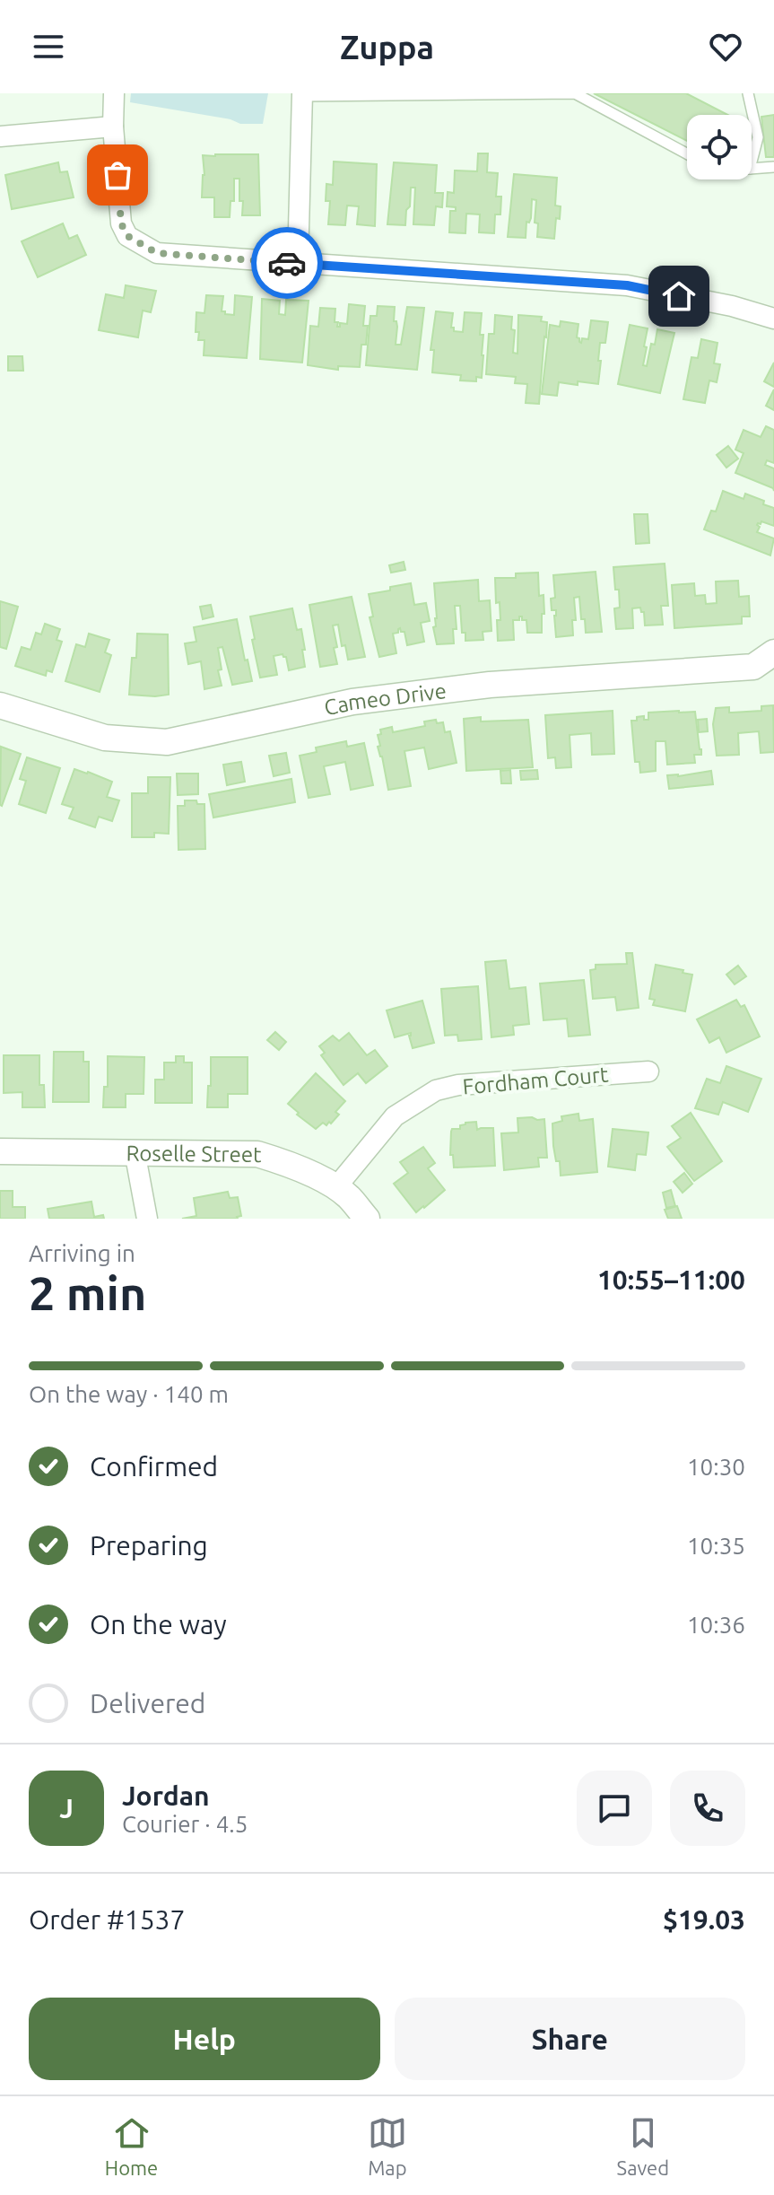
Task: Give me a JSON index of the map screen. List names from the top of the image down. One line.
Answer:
{"streets":{"street":["Cameo Drive","Fordham Court","Roselle Street"]},"crossings":[["Fordham Court","Roselle Street"]],"page":{"header":"Zuppa","heading":["2 min","Arriving in","10:55–11:00"],"panel":["Jordan","Courier · 4.5","Order #1537","$19.03"],"bar":"On the way · 140 m","list":[["Confirmed","10:30"],["Preparing","10:35"],["On the way","10:36"],"Delivered"],"round":"J","buttons":["Help","Share"],"tabs":["Home","Map","Saved"]}}
